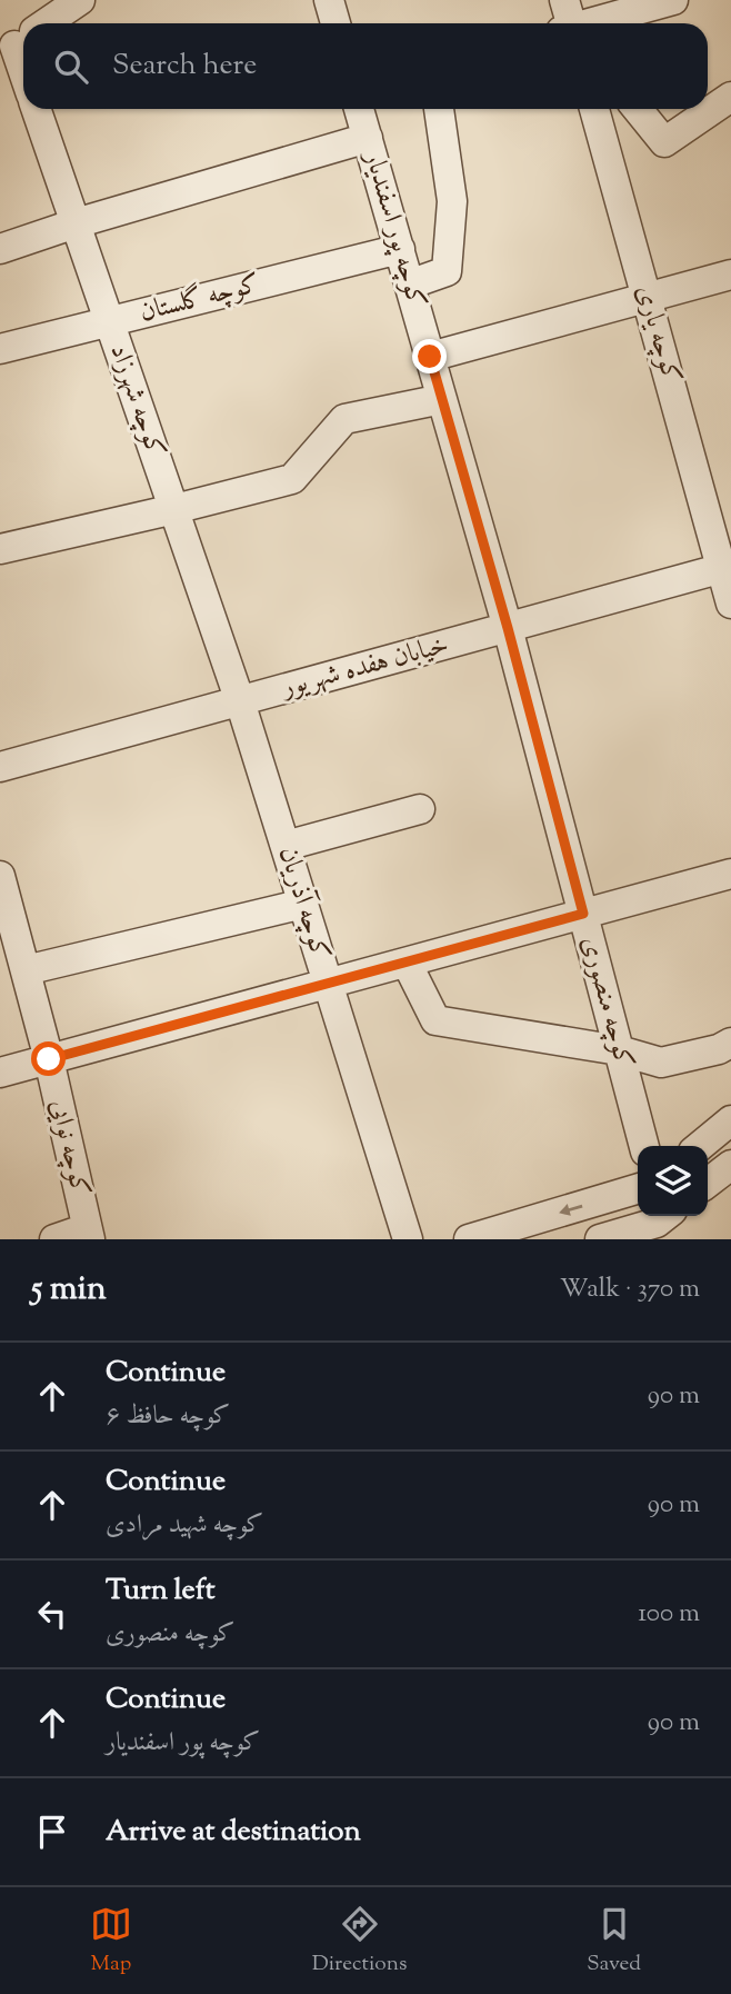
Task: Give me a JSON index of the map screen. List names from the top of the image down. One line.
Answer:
{"streets":{"street":["کوچه پور اسفندیار","کوچه گلستان","کوچه یاری","کوچه شهرزاد","خیابان هفده شهریور","کوچه آذریان","کوچه منصوری","کوچه نوایی"]},"crossings":[["کوچه پور اسفندیار","کوچه گلستان"],["کوچه پور اسفندیار","خیابان هفده شهریور"],["کوچه پور اسفندیار","کوچه منصوری"],["کوچه گلستان","کوچه شهرزاد"],["کوچه یاری","خیابان هفده شهریور"],["کوچه شهرزاد","خیابان هفده شهریور"],["کوچه شهرزاد","کوچه آذریان"],["خیابان هفده شهریور","کوچه آذریان"],["خیابان هفده شهریور","کوچه منصوری"]],"page":{"search":"Search here","heading":["5 min","Walk · 370 m"],"list":[["Continue","کوچه حافظ ۶","90 m"],["Continue","کوچه شهید مرادی","90 m"],["Turn left","کوچه منصوری","100 m"],["Continue","کوچه پور اسفندیار","90 m"],"Arrive at destination"],"nav":["Map","Directions","Saved"]}}
